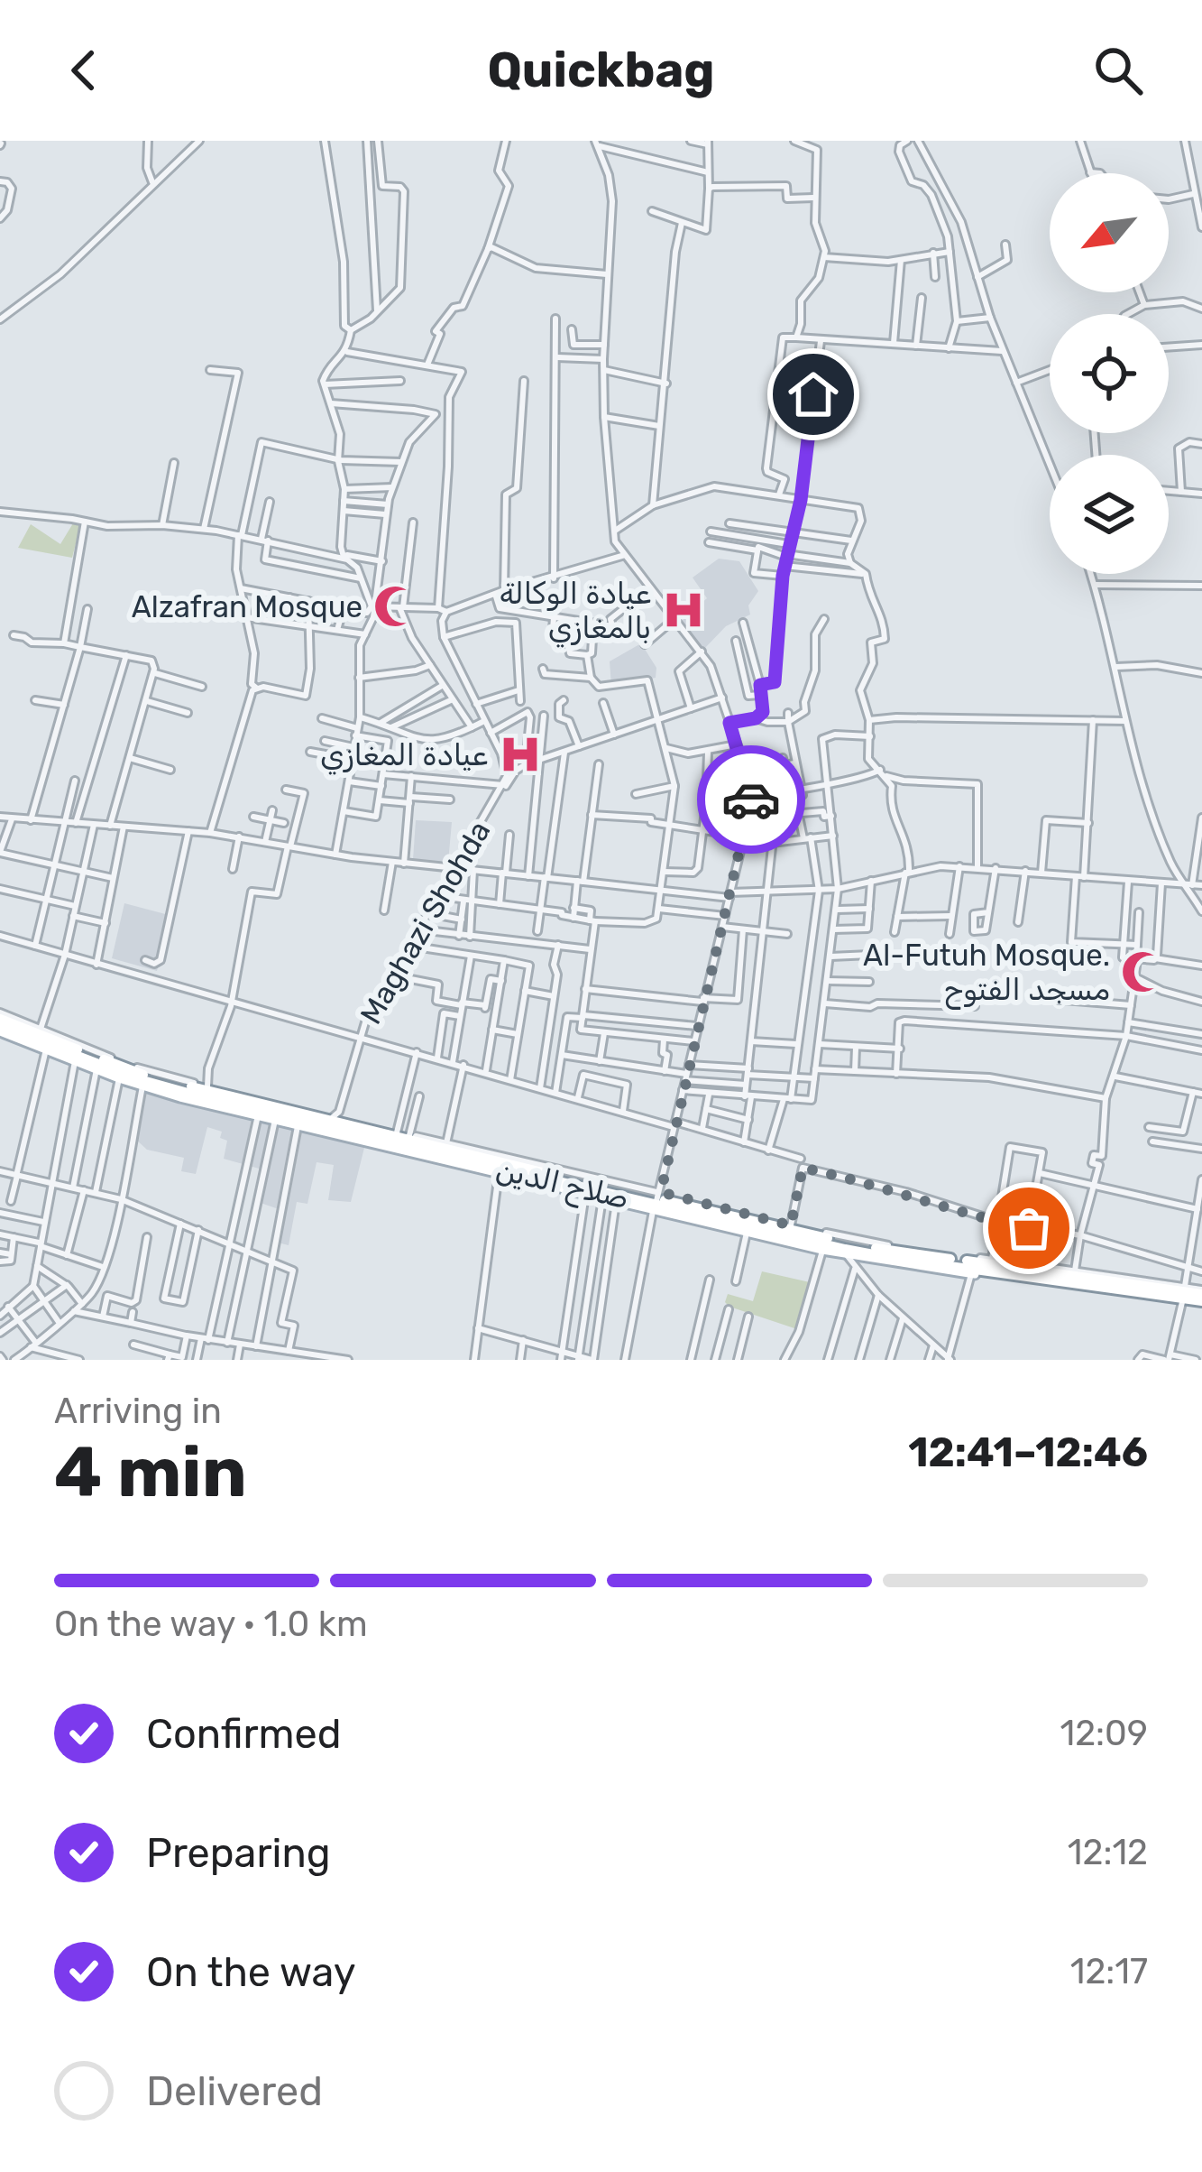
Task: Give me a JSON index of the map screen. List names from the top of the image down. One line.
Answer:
{"streets":{"highway":["صلاح الدين"],"street":["Maghazi Shohda"]},"crossings":[["Maghazi Shohda","صلاح الدين"]],"places":{"mosque":["Alzafran Mosque","Al-Futuh Mosque. مسجد الفتوح"],"hospital":["عيادة الوكالة بالمغازي","عيادة المغازي"]},"north":"bottom left","page":{"header":"Quickbag","heading":["4 min","Arriving in","12:41–12:46"],"bar":"On the way · 1.0 km","list":[["Confirmed","12:09"],["Preparing","12:12"],["On the way","12:17"],"Delivered"]}}
